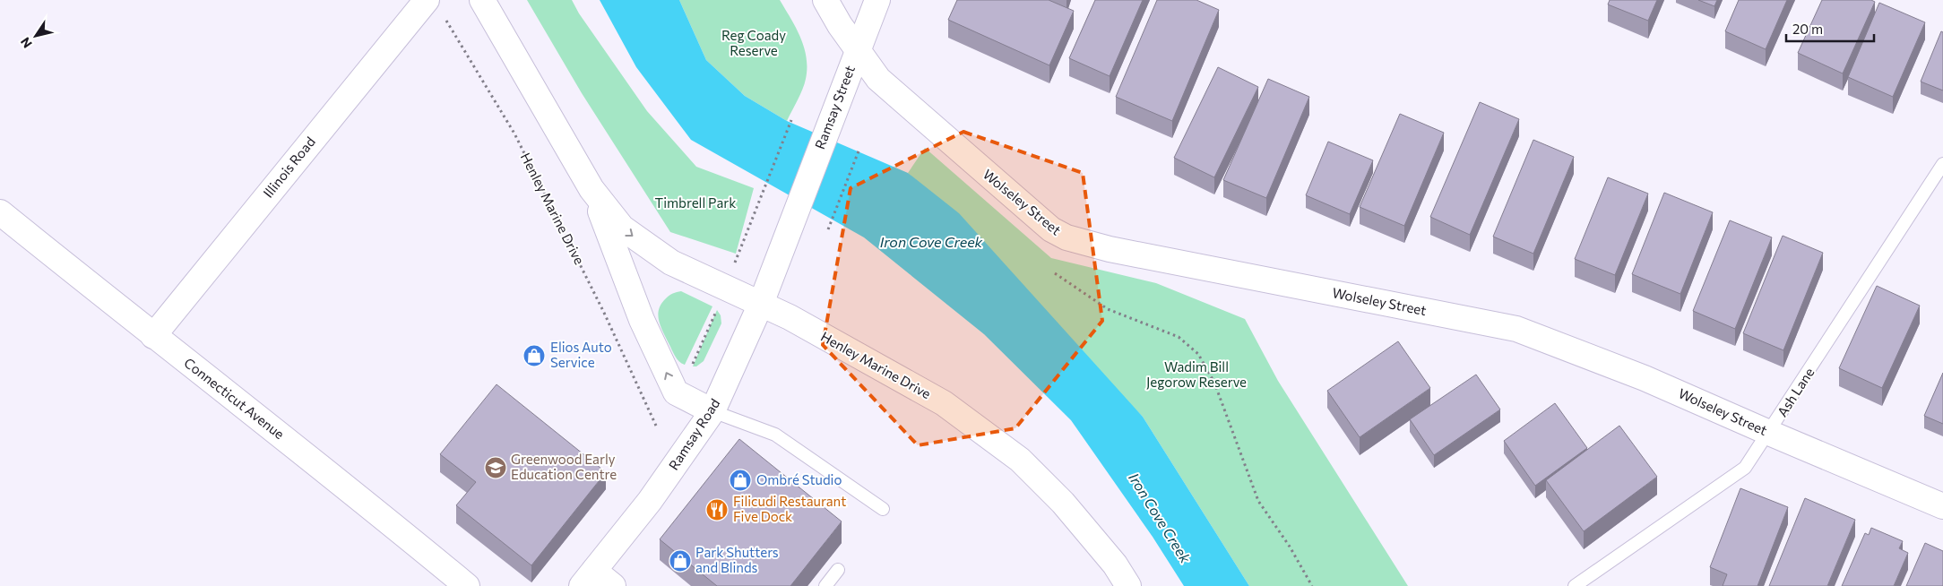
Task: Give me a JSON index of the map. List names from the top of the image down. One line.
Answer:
{"streets":{"street":["Ramsay Street","Illinois Road","Wolseley Street","Henley Marine Drive","Connecticut Avenue","Ramsay Road"],"lane":["Ash Lane"]},"crossings":[["Ramsay Street","Wolseley Street"],["Ramsay Street","Ramsay Road"],["Illinois Road","Henley Marine Drive"],["Illinois Road","Connecticut Avenue"],["Wolseley Street","Ash Lane"],["Henley Marine Drive","Ramsay Road"]],"water":["Iron Cove Creek"],"parks":["Reg Coady Reserve","Timbrell Park","Wadim Bill Jegorow Reserve"],"places":{"shop":["Elios Auto Service","Ombré Studio","Park Shutters and Blinds"],"school or university":["Greenwood Early Education Centre"],"restaurant":["Filicudi Restaurant Five Dock"]},"scale_bar":"20 m","north":"bottom left"}
